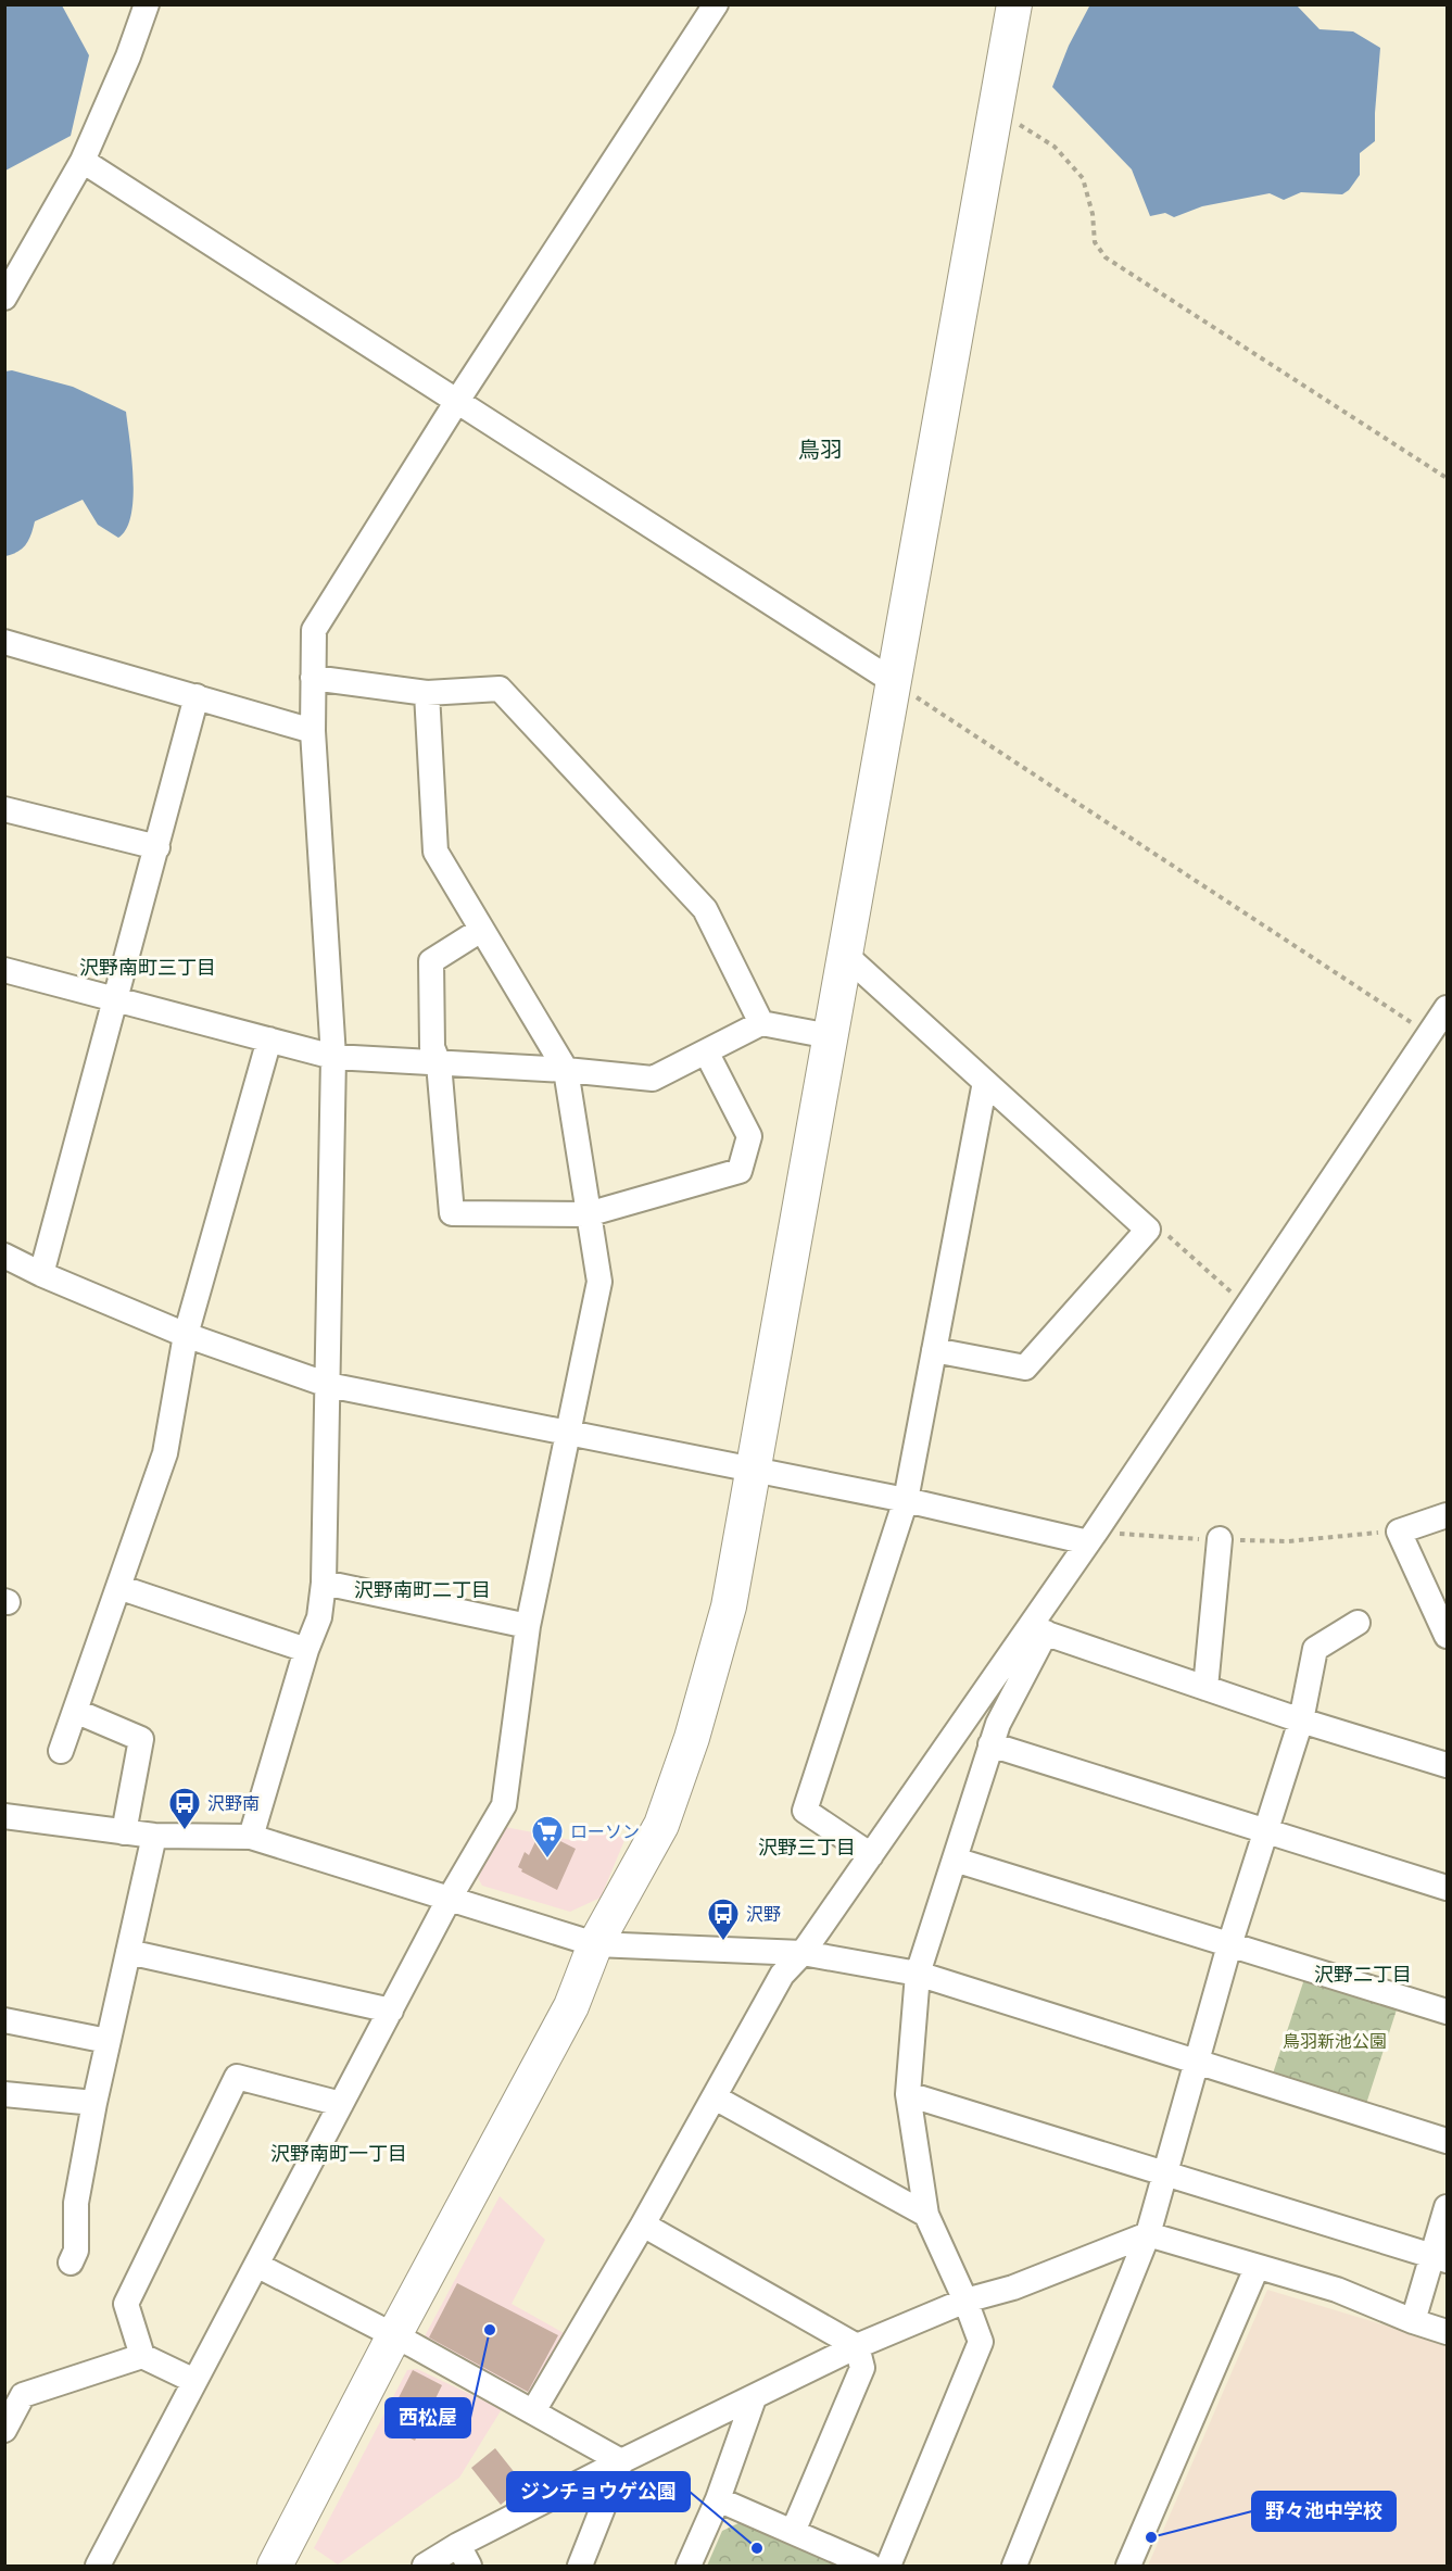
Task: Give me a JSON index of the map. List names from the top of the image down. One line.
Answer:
{"districts":["鳥羽","沢野南町三丁目","沢野南町二丁目","沢野三丁目","沢野二丁目","沢野南町一丁目"],"parks":["鳥羽新池公園"],"places":{"bus stop":["沢野南","沢野"],"supermarket":["ローソン"],"other":["西松屋","野々池中学校","ジンチョウゲ公園"]}}
